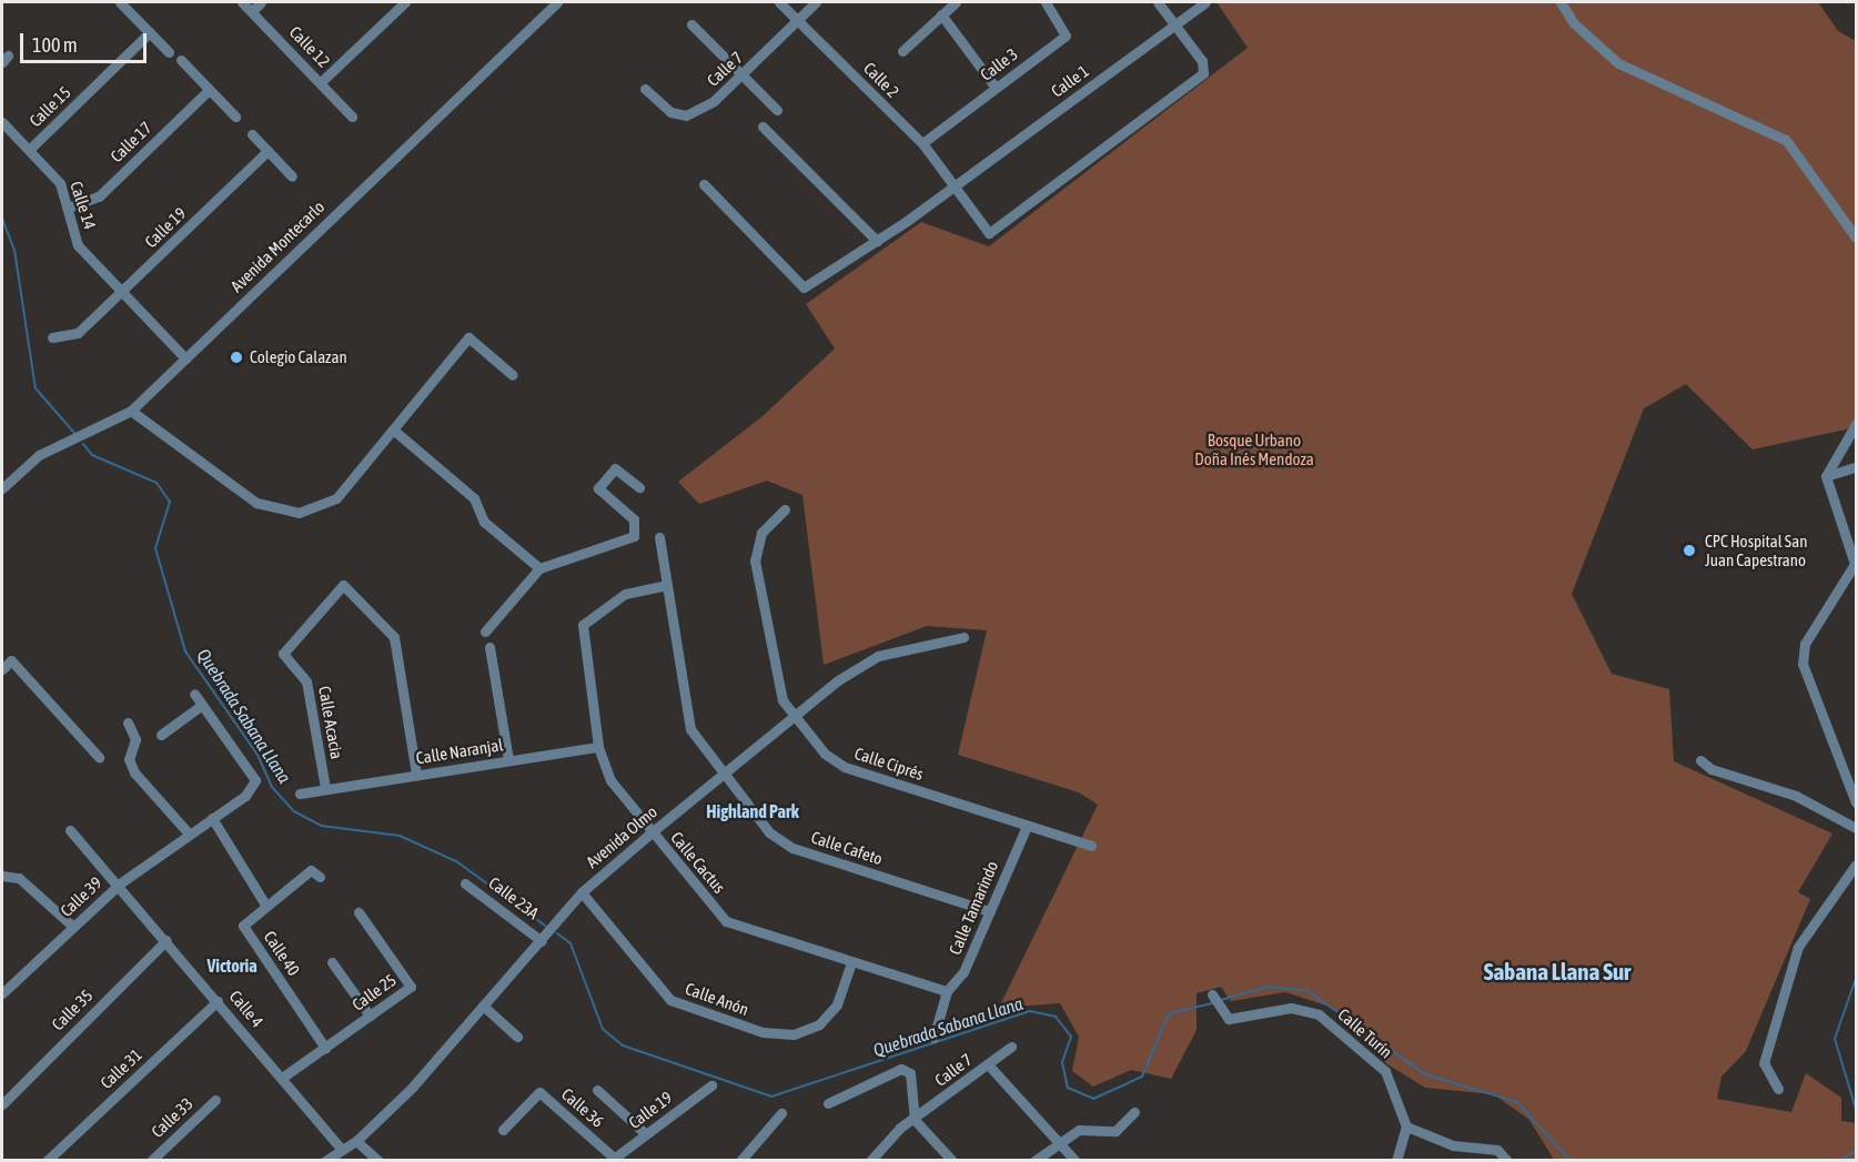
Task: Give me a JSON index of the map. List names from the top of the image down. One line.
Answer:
{"streets":{"street":["Calle 12","Calle 3","Calle 7","Calle 2","Calle 1","Calle 15","Calle 17","Calle 14","Calle 19","Avenida Montecarlo","Calle Acacia","Calle Naranjal","Calle Ciprés","Avenida Olmo","Calle Cafeto","Calle Cactus","Calle 39","Calle 23A","Calle Tamarindo","Calle 40","Calle 25","Calle Anón","Calle 4","Calle 35","Calle Turín","Calle 31","Calle 36","Calle 33"]},"crossings":[["Calle 3","Calle 2"],["Calle 7","Calle 2"],["Calle 2","Calle 1"],["Calle 15","Calle 14"],["Calle 17","Calle 14"],["Calle 14","Calle 19"],["Calle 14","Avenida Montecarlo"],["Calle 19","Calle 36"],["Calle Acacia","Calle Naranjal"],["Calle Naranjal","Calle Cactus"],["Calle Ciprés","Avenida Olmo"],["Calle Ciprés","Calle Tamarindo"],["Avenida Olmo","Calle Cafeto"],["Avenida Olmo","Calle Cactus"],["Avenida Olmo","Calle 23A"],["Avenida Olmo","Calle Anón"],["Avenida Olmo","Calle 4"],["Calle Cafeto","Calle Cactus"],["Calle Cafeto","Calle Tamarindo"],["Calle Cactus","Calle Tamarindo"],["Calle Cactus","Calle Anón"],["Calle 39","Calle 4"],["Calle 40","Calle 25"],["Calle 25","Calle 4"],["Calle 4","Calle 35"],["Calle 4","Calle 31"]],"districts":["Highland Park","Victoria","Sabana Llana Sur"],"water":["Quebrada Sabana Llana"],"parks":["Bosque Urbano Doña Inés Mendoza"],"places":["Colegio Calazan","CPC Hospital San Juan Capestrano"],"scale_bar":"100 m"}
